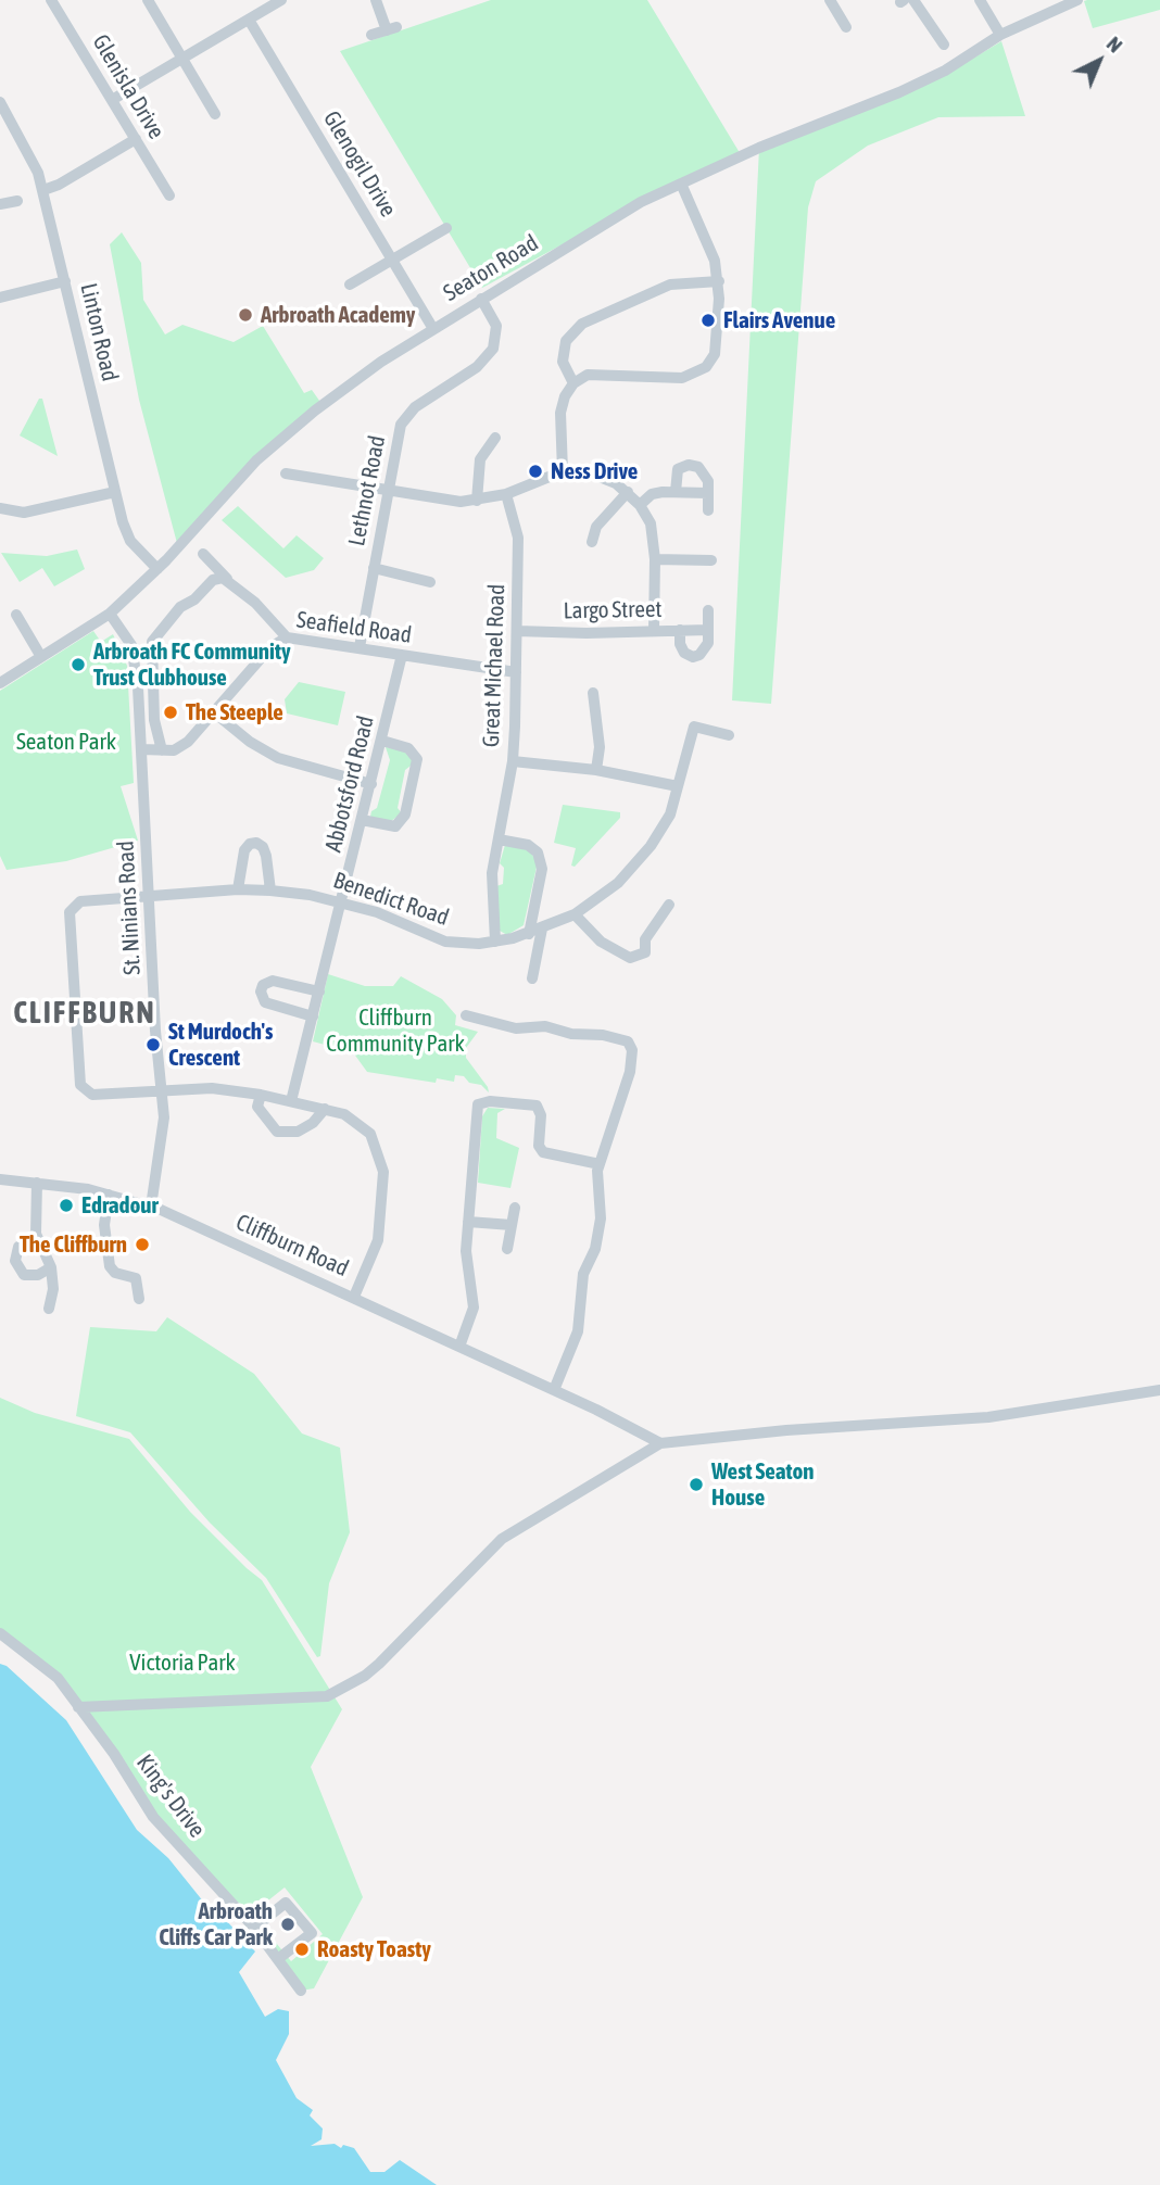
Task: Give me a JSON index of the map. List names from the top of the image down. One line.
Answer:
{"streets":{"street":["Glenisla Drive","Glenogil Drive","Seaton Road","Linton Road","Lethnot Road","Largo Street","Seafield Road","Great Michael Road","Abbotsford Road","Benedict Road","St. Ninians Road","Cliffburn Road","King's Drive"]},"crossings":[["Glenogil Drive","Seaton Road"],["Seaton Road","Linton Road"],["Seaton Road","Lethnot Road"],["Seaton Road","St. Ninians Road"],["Lethnot Road","Seafield Road"],["Largo Street","Great Michael Road"],["Seafield Road","Great Michael Road"],["Seafield Road","Abbotsford Road"],["Seafield Road","St. Ninians Road"],["Great Michael Road","Benedict Road"],["Abbotsford Road","Benedict Road"],["Benedict Road","St. Ninians Road"],["St. Ninians Road","Cliffburn Road"]],"districts":["CLIFFBURN"],"parks":["Seaton Park","Cliffburn Community Park","Victoria Park"],"places":["Arbroath Academy","Flairs Avenue","Ness Drive","Arbroath FC Community Trust Clubhouse","The Steeple","St Murdoch's Crescent","Edradour","The Cliffburn","West Seaton House","Arbroath Cliffs Car Park","Roasty Toasty"],"north":"top right"}
